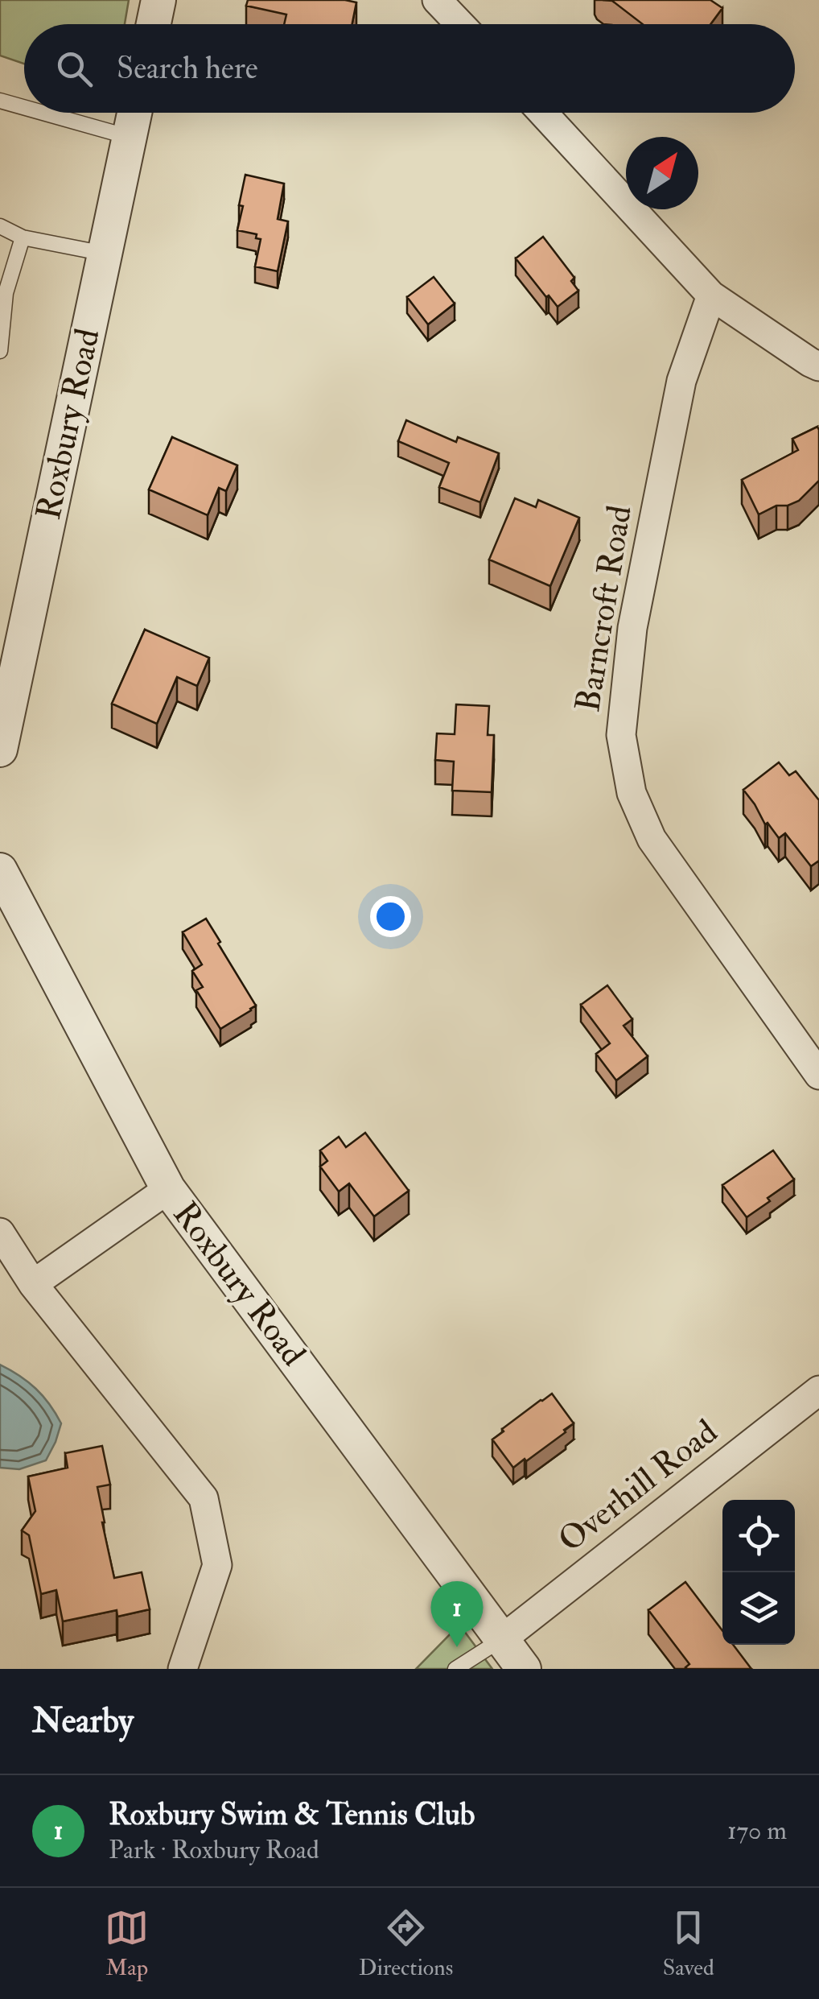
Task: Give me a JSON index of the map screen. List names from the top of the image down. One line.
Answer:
{"streets":{"street":["Roxbury Road","Barncroft Road","Overhill Road"]},"crossings":[["Roxbury Road","Overhill Road"]],"north":"top right","page":{"search":"Search here","pins":"1","heading":"Nearby","list":[{"mark":"1","name":"Roxbury Swim & Tennis Club","note":"Park · Roxbury Road","value":"170 m"}],"nav":["Map","Directions","Saved"]}}
